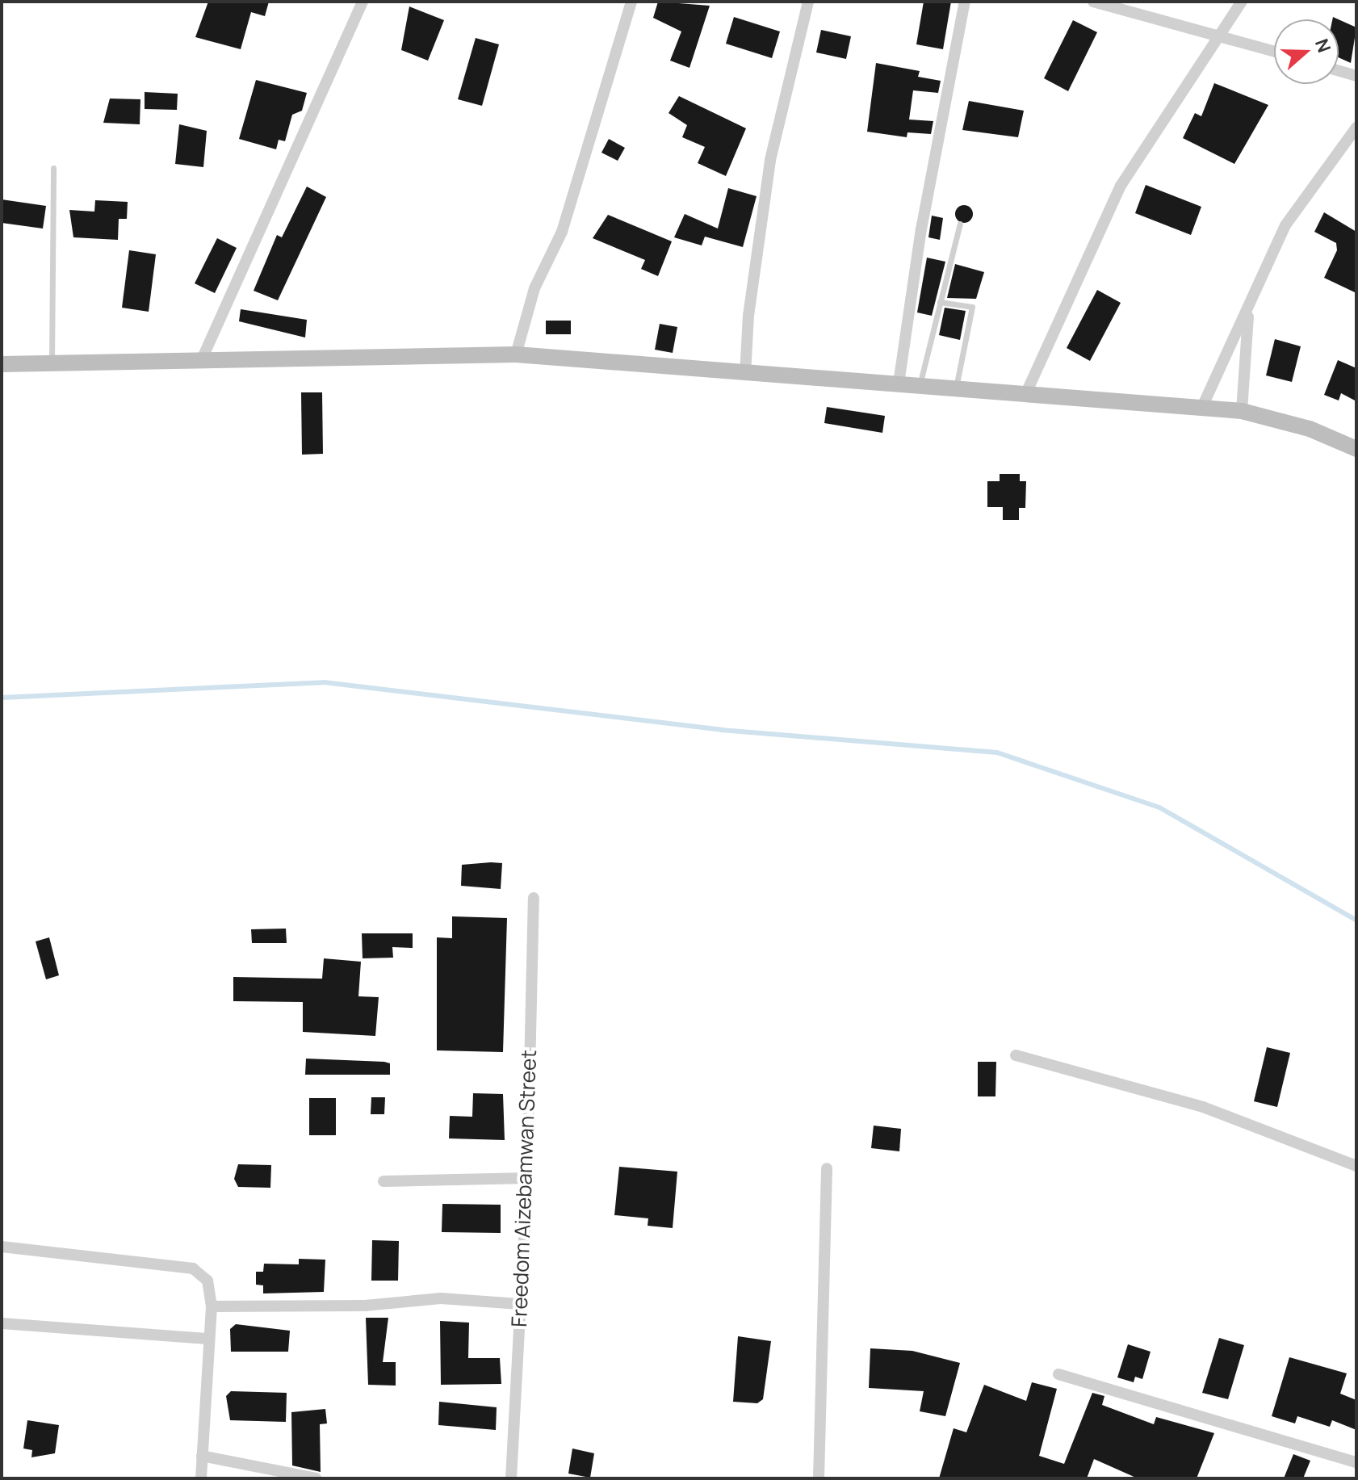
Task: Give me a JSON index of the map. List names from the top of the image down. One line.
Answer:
{"streets":{"street":["Freedom Aizebamwan Street"]},"north":"right"}
